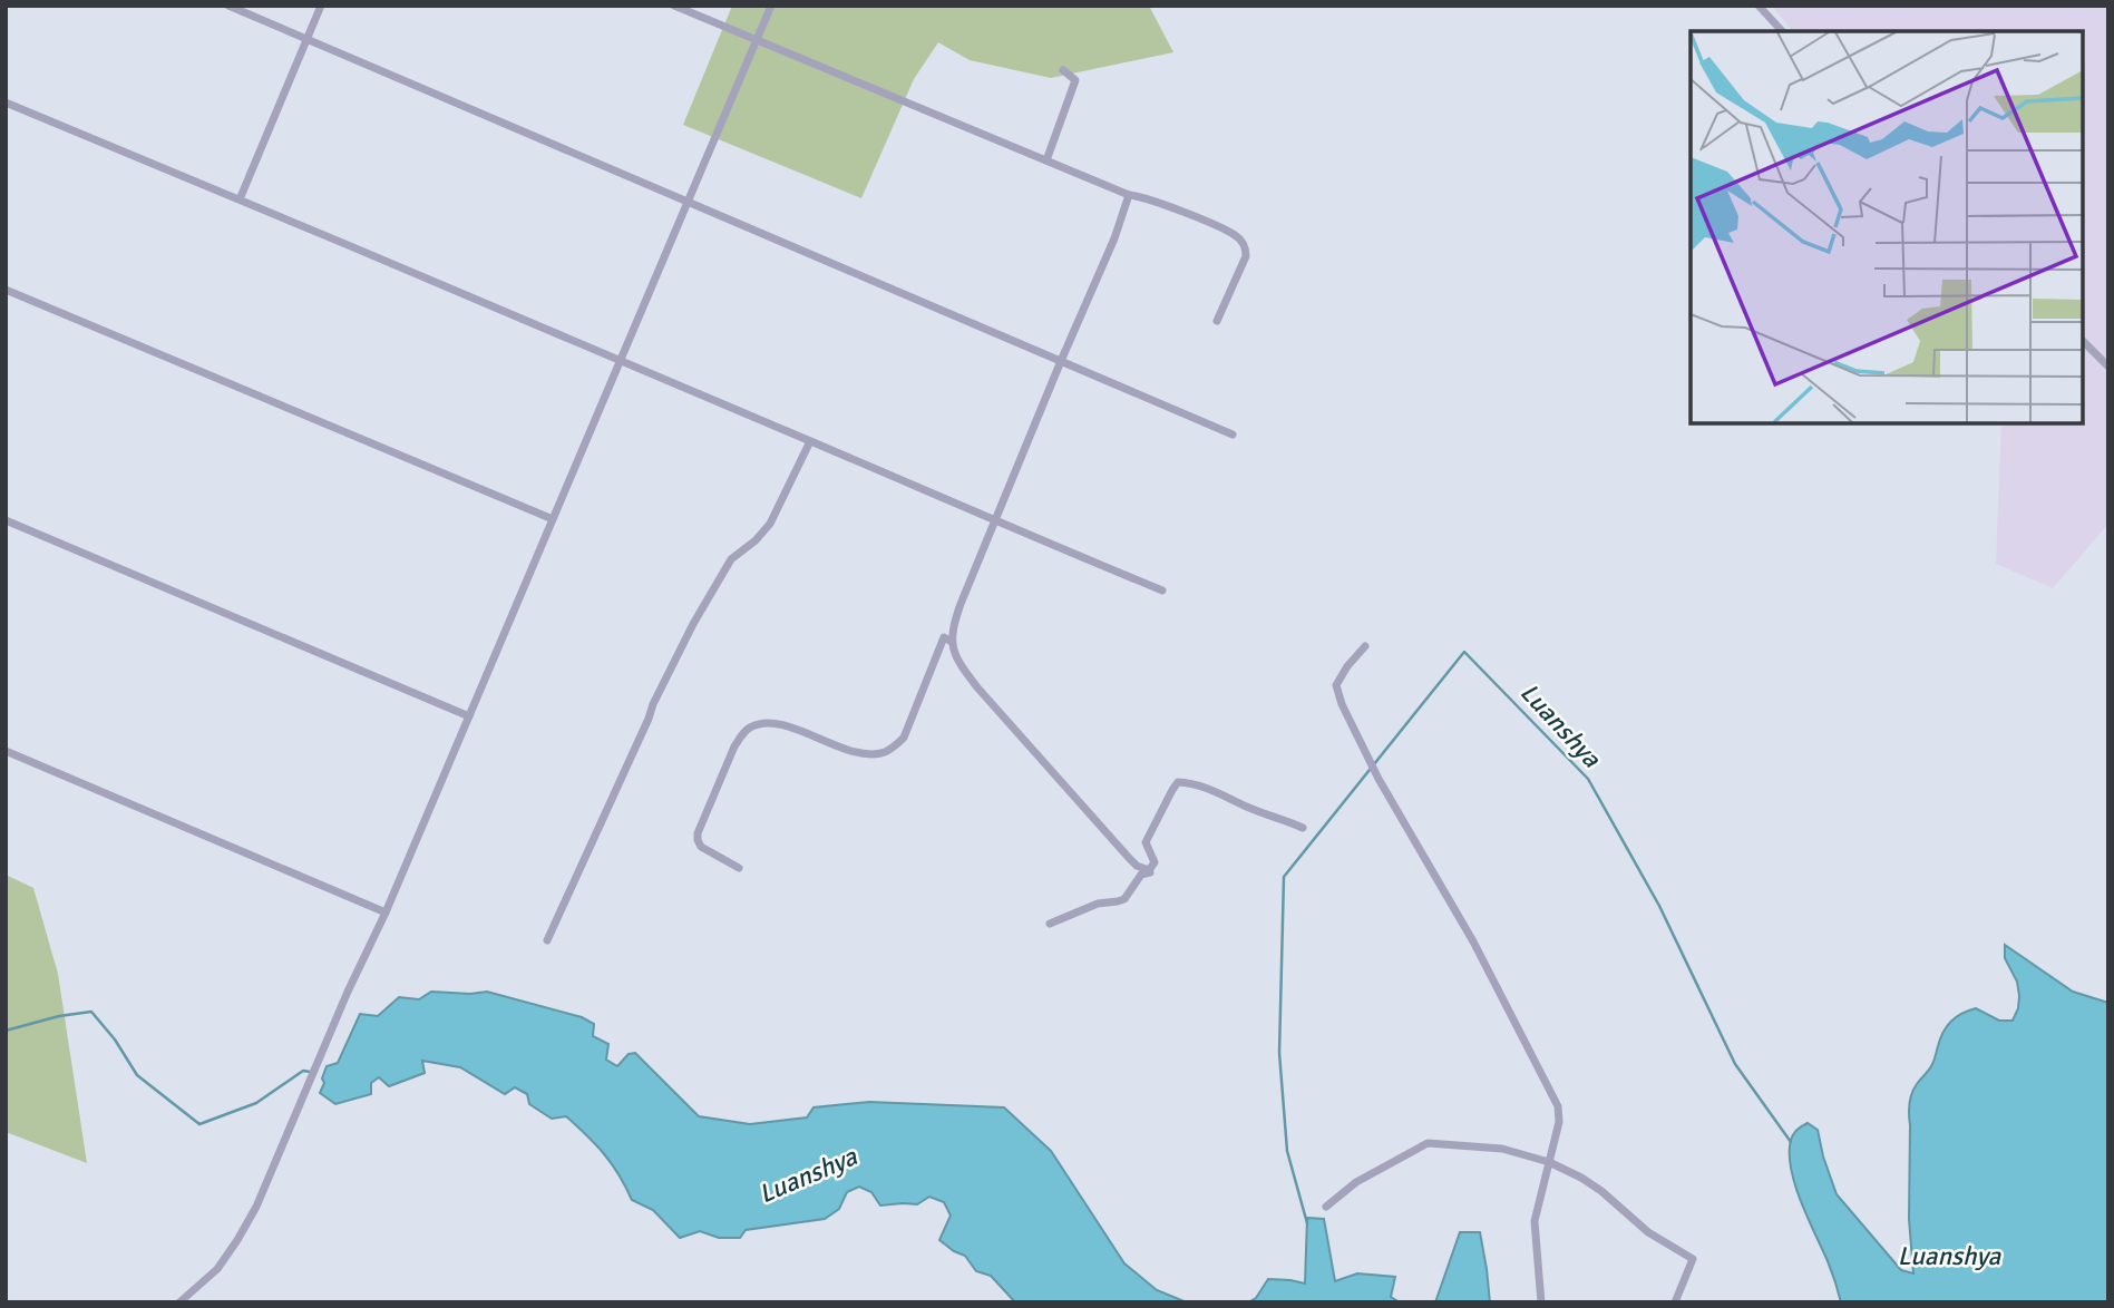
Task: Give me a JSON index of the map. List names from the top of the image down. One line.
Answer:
{"water":["Luanshya"]}
